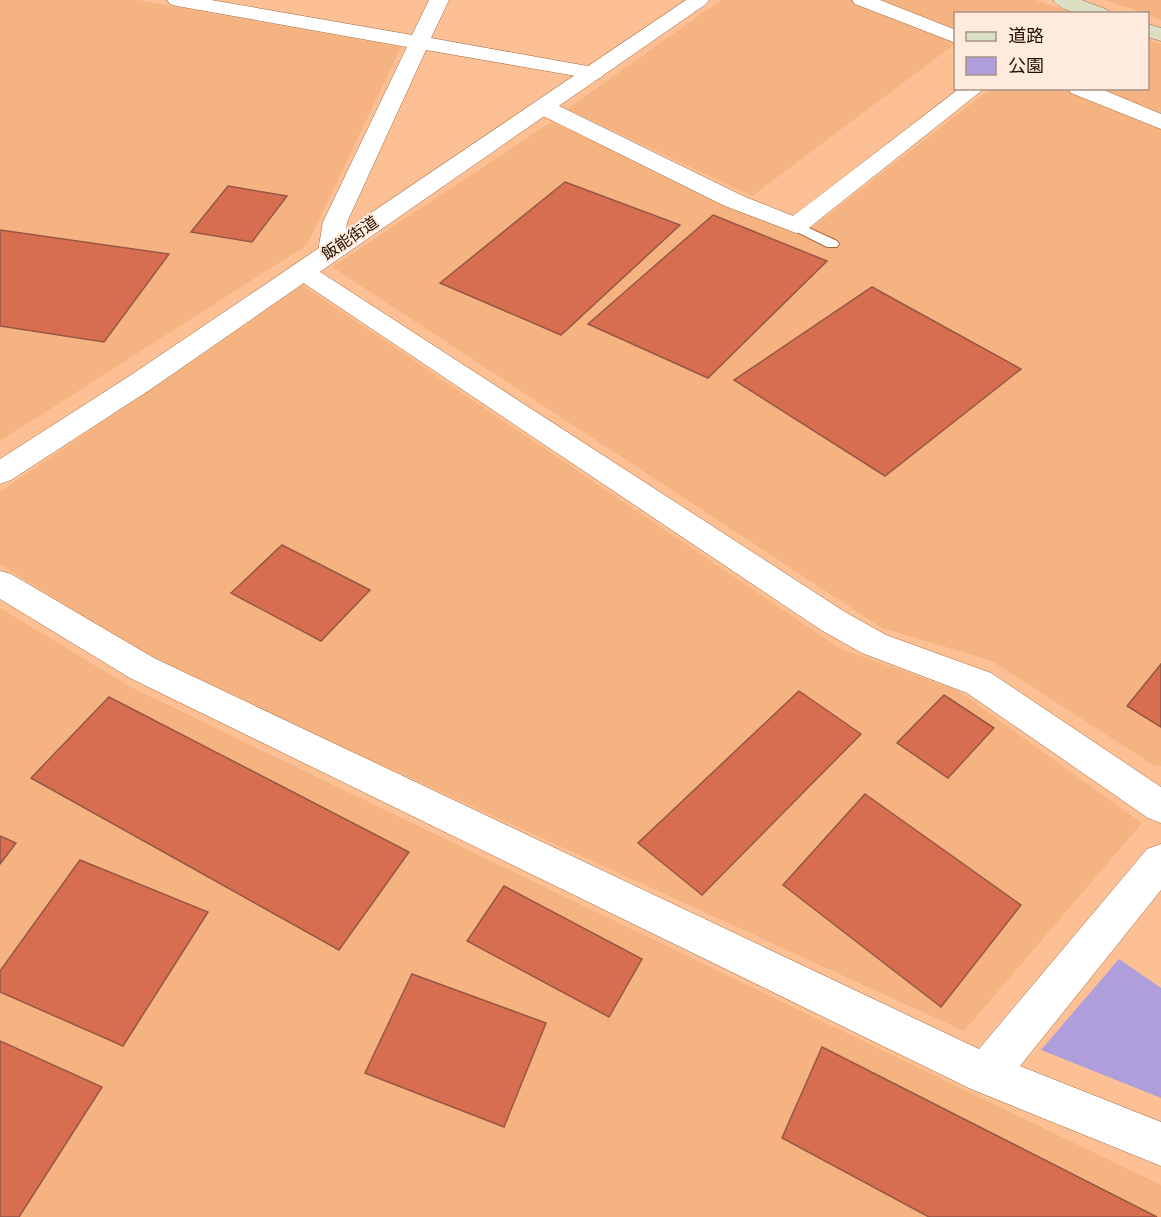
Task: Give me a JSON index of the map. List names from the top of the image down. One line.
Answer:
{"streets":{"street":["飯能街道"]},"legend":["道路","公園"]}
